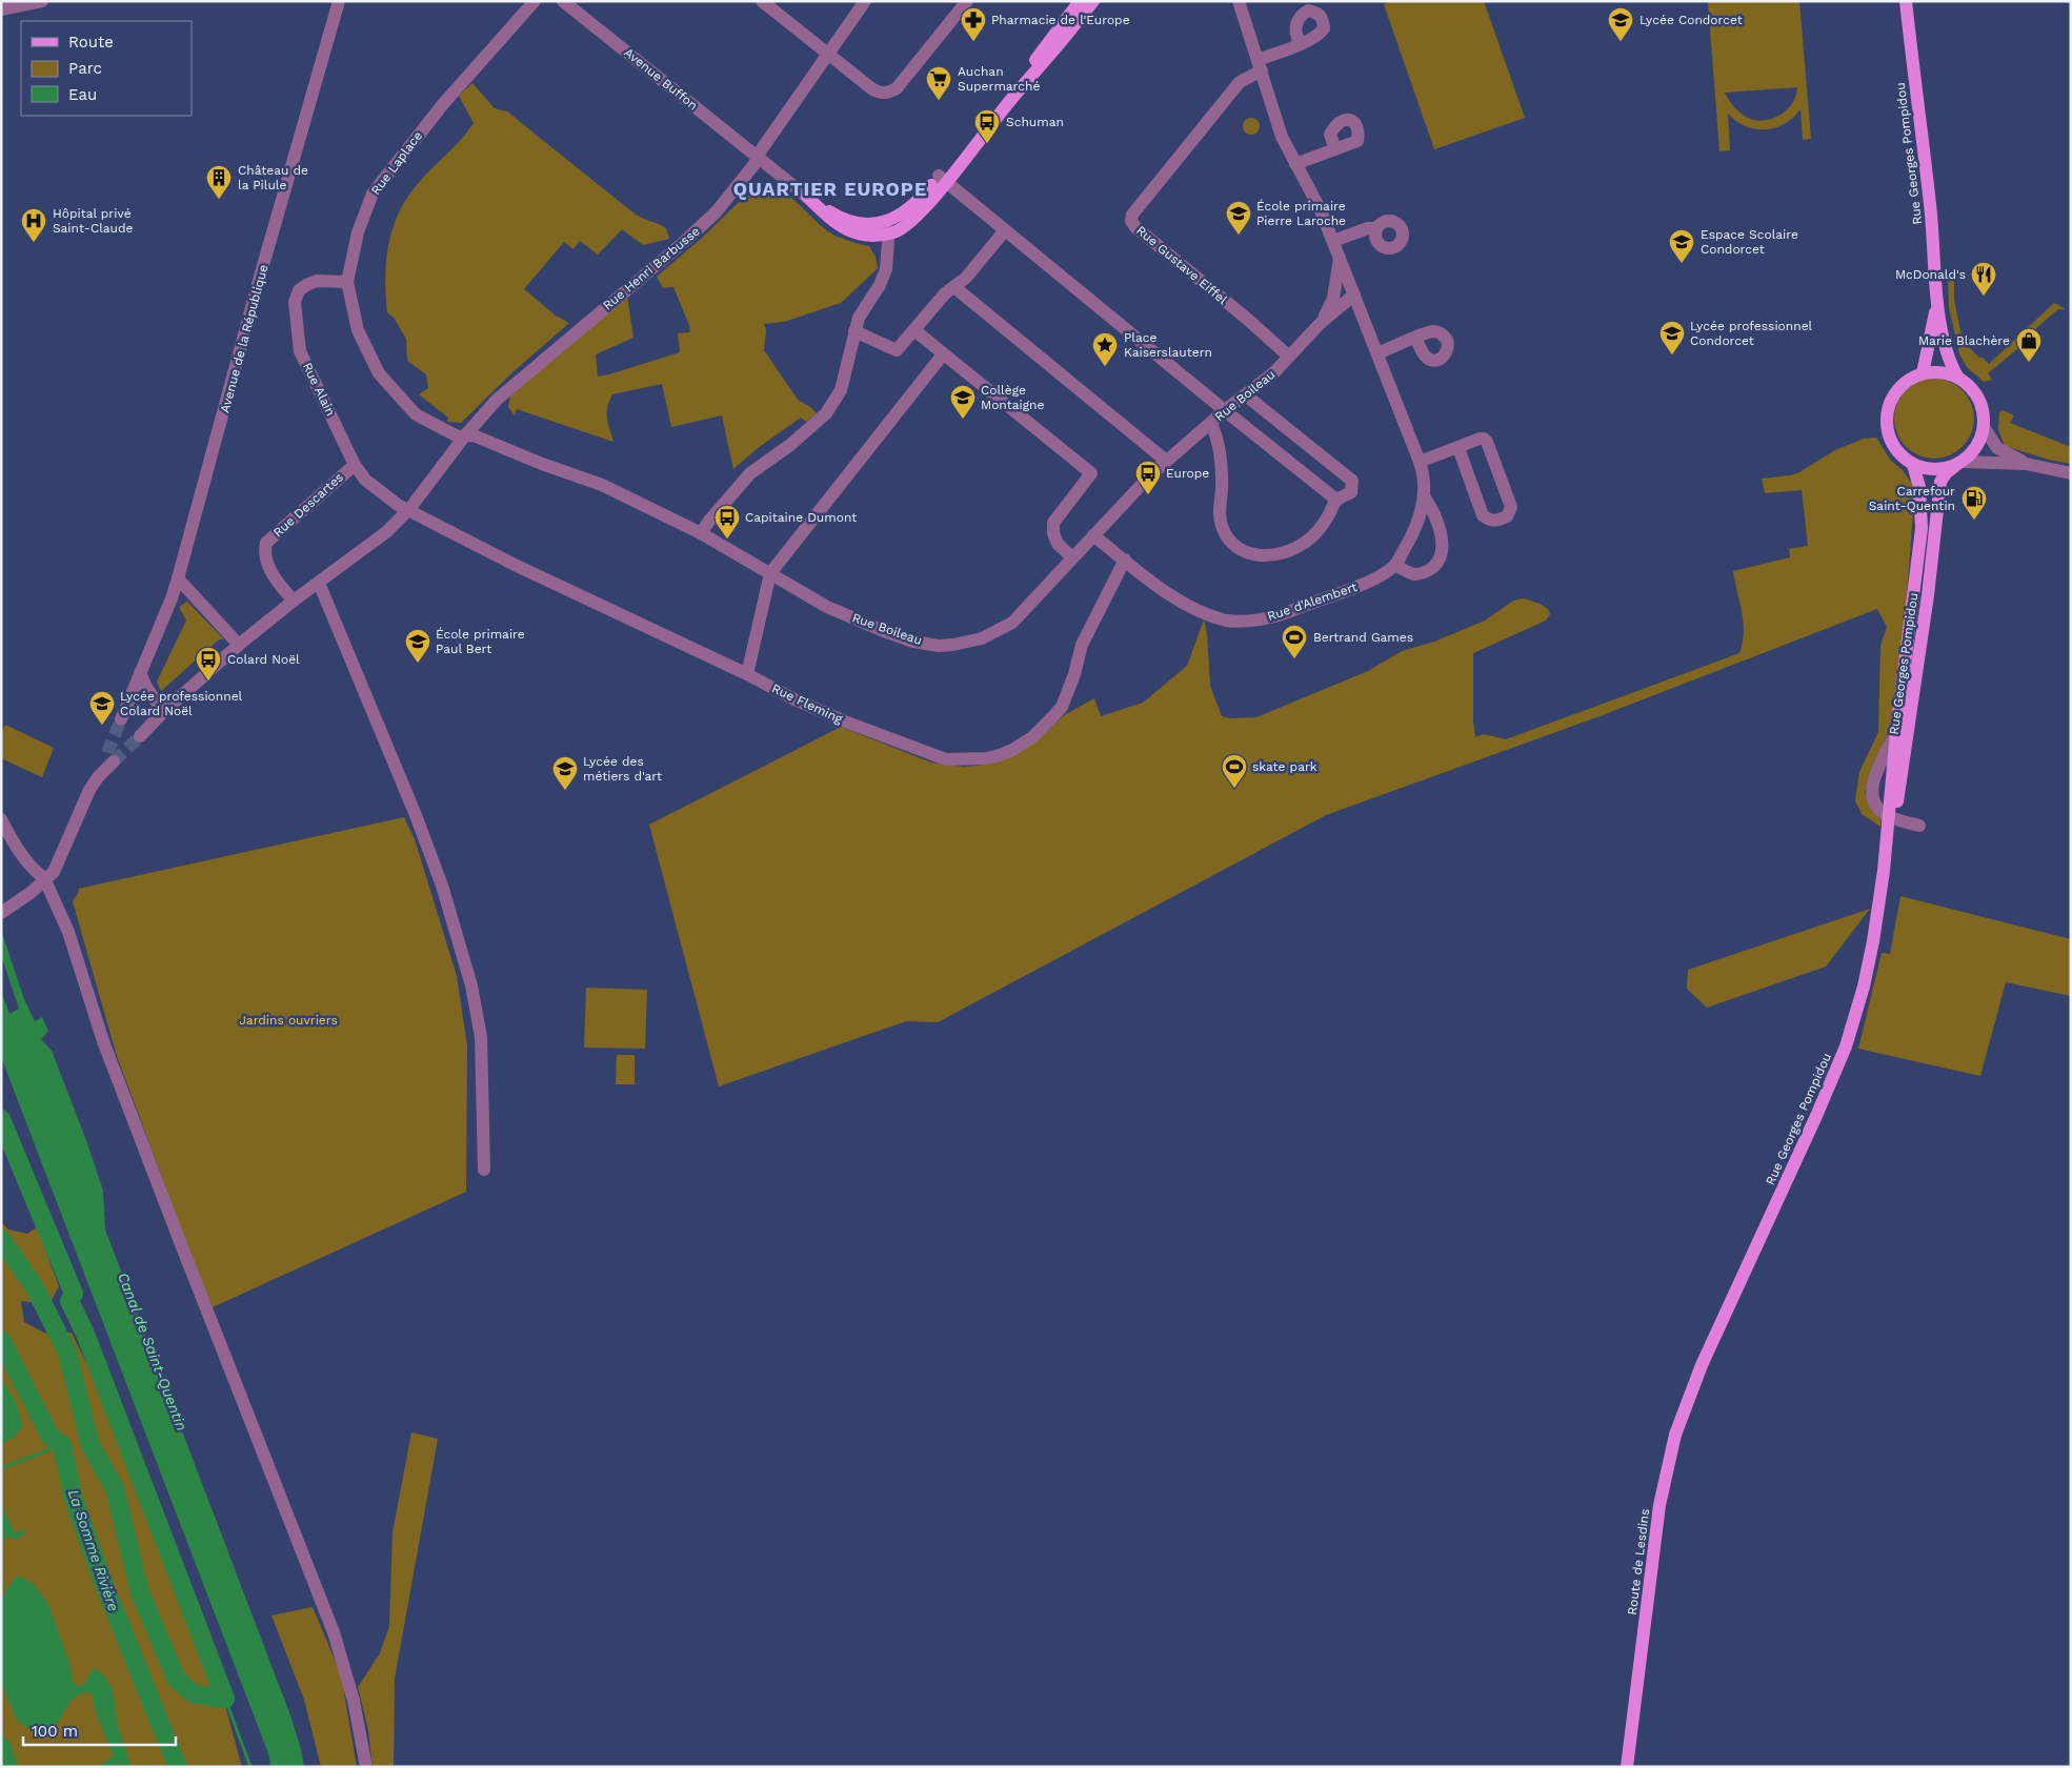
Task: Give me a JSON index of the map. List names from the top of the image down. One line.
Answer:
{"streets":{"main road":["Rue Georges Pompidou","Route de Lesdins"],"street":["Avenue Buffon","Rue Laplace","Rue Gustave Eiffel","Rue Henri Barbusse","Avenue de la République","Rue Alain","Rue Boileau","Rue Descartes","Rue d'Alembert","Rue Fleming"]},"crossings":[["Avenue Buffon","Rue Henri Barbusse"],["Rue Georges Pompidou","Route de Lesdins"],["Rue Laplace","Rue Henri Barbusse"],["Rue Laplace","Rue Alain"],["Rue Laplace","Rue Boileau"],["Rue Gustave Eiffel","Rue Boileau"],["Rue Gustave Eiffel","Rue d'Alembert"],["Rue Henri Barbusse","Rue Alain"],["Rue Henri Barbusse","Rue Boileau"],["Rue Henri Barbusse","Rue Descartes"],["Rue Henri Barbusse","Rue Fleming"],["Rue Alain","Rue Descartes"],["Rue Alain","Rue Fleming"],["Rue Boileau","Rue d'Alembert"],["Rue d'Alembert","Rue Fleming"]],"districts":["QUARTIER EUROPE"],"water":["Canal de Saint-Quentin","La Somme Rivière"],"parks":["Jardins ouvriers"],"places":{"pharmacy":["Pharmacie de l'Europe"],"school or university":["Lycée Condorcet","École primaire Pierre Laroche","Espace Scolaire Condorcet","Lycée professionnel Condorcet","Collège Montaigne","École primaire Paul Bert","Lycée professionnel Colard Noël","Lycée des métiers d'art"],"supermarket":["Auchan Supermarché"],"bus stop":["Schuman","Europe","Capitaine Dumont","Colard Noël"],"building":["Château de la Pilule"],"hospital":["Hôpital privé Saint-Claude"],"restaurant":["McDonald's"],"shop":["Marie Blachère"],"place":["Place Kaiserslautern"],"fuel station":["Carrefour Saint-Quentin"],"sports":["Bertrand Games","skate park"]},"legend":["Route","Parc","Eau"],"scale_bar":"100 m"}
